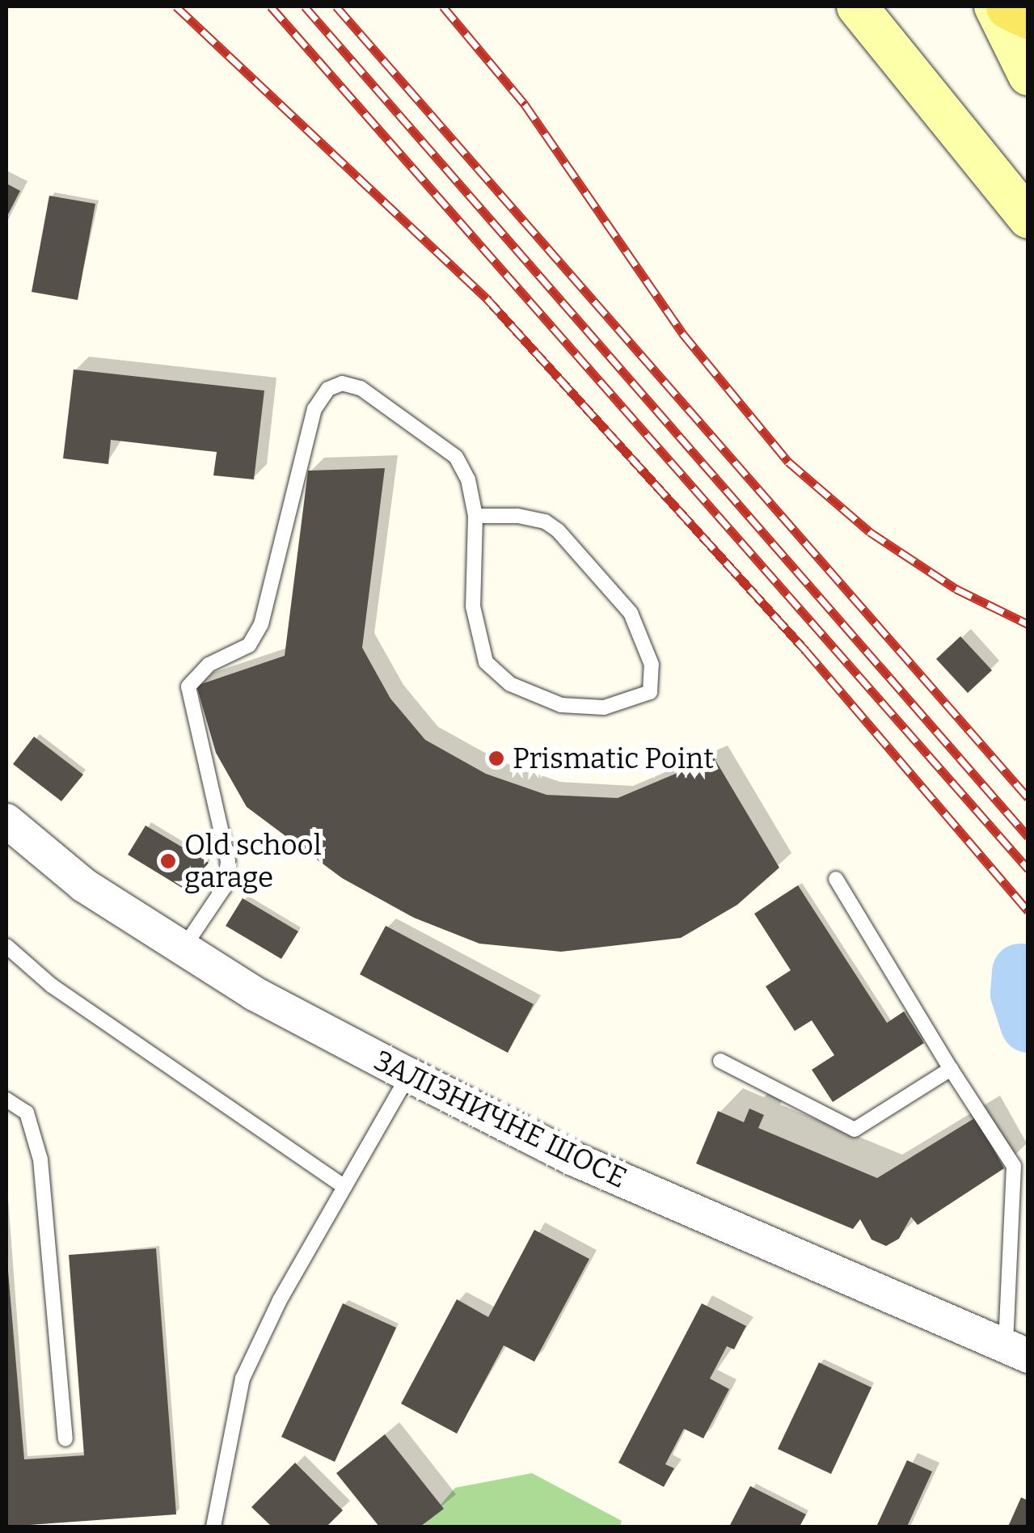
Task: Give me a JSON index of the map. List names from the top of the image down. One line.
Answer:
{"streets":{"street":["ЗАЛІЗНИЧНЕ ШОСЕ"]},"places":["Prismatic Point","Old school garage"]}
